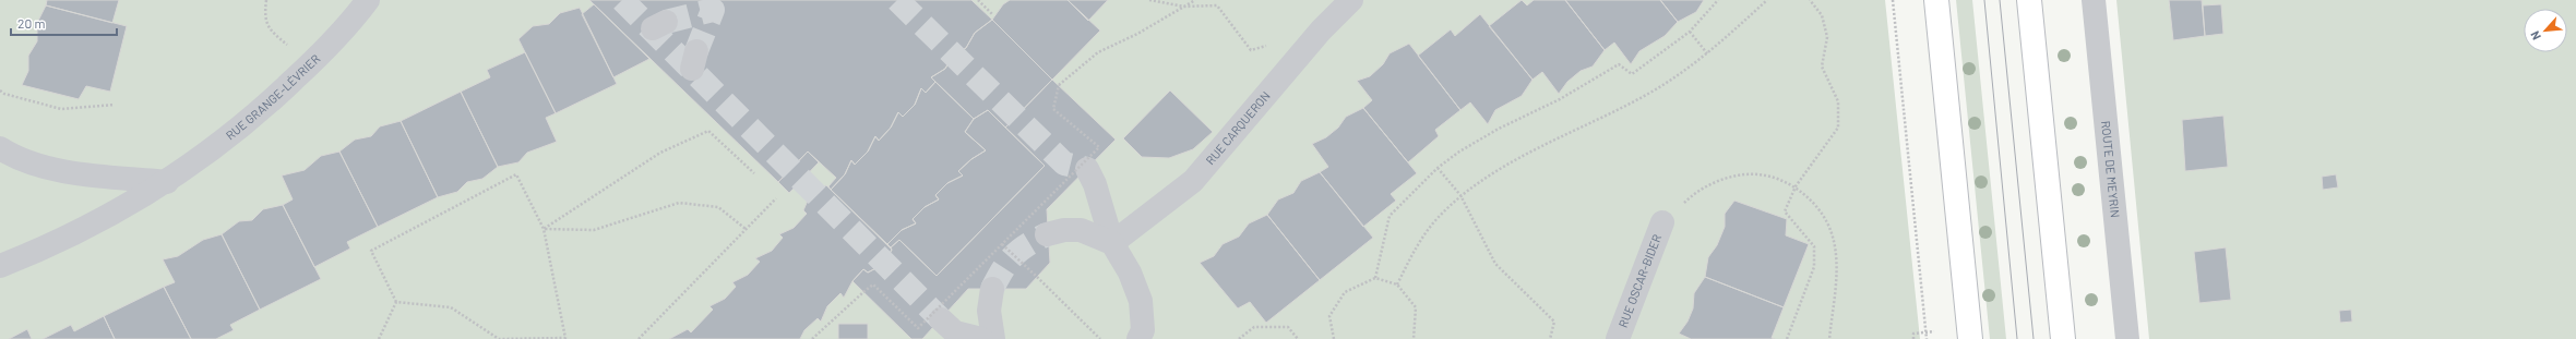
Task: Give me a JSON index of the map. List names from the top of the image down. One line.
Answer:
{"streets":{"street":["RUE GRANGE-LÉVRIER","RUE CARQUERON","ROUTE DE MEYRIN","RUE OSCAR-BIDER"]},"scale_bar":"20 m","north":"bottom left"}
